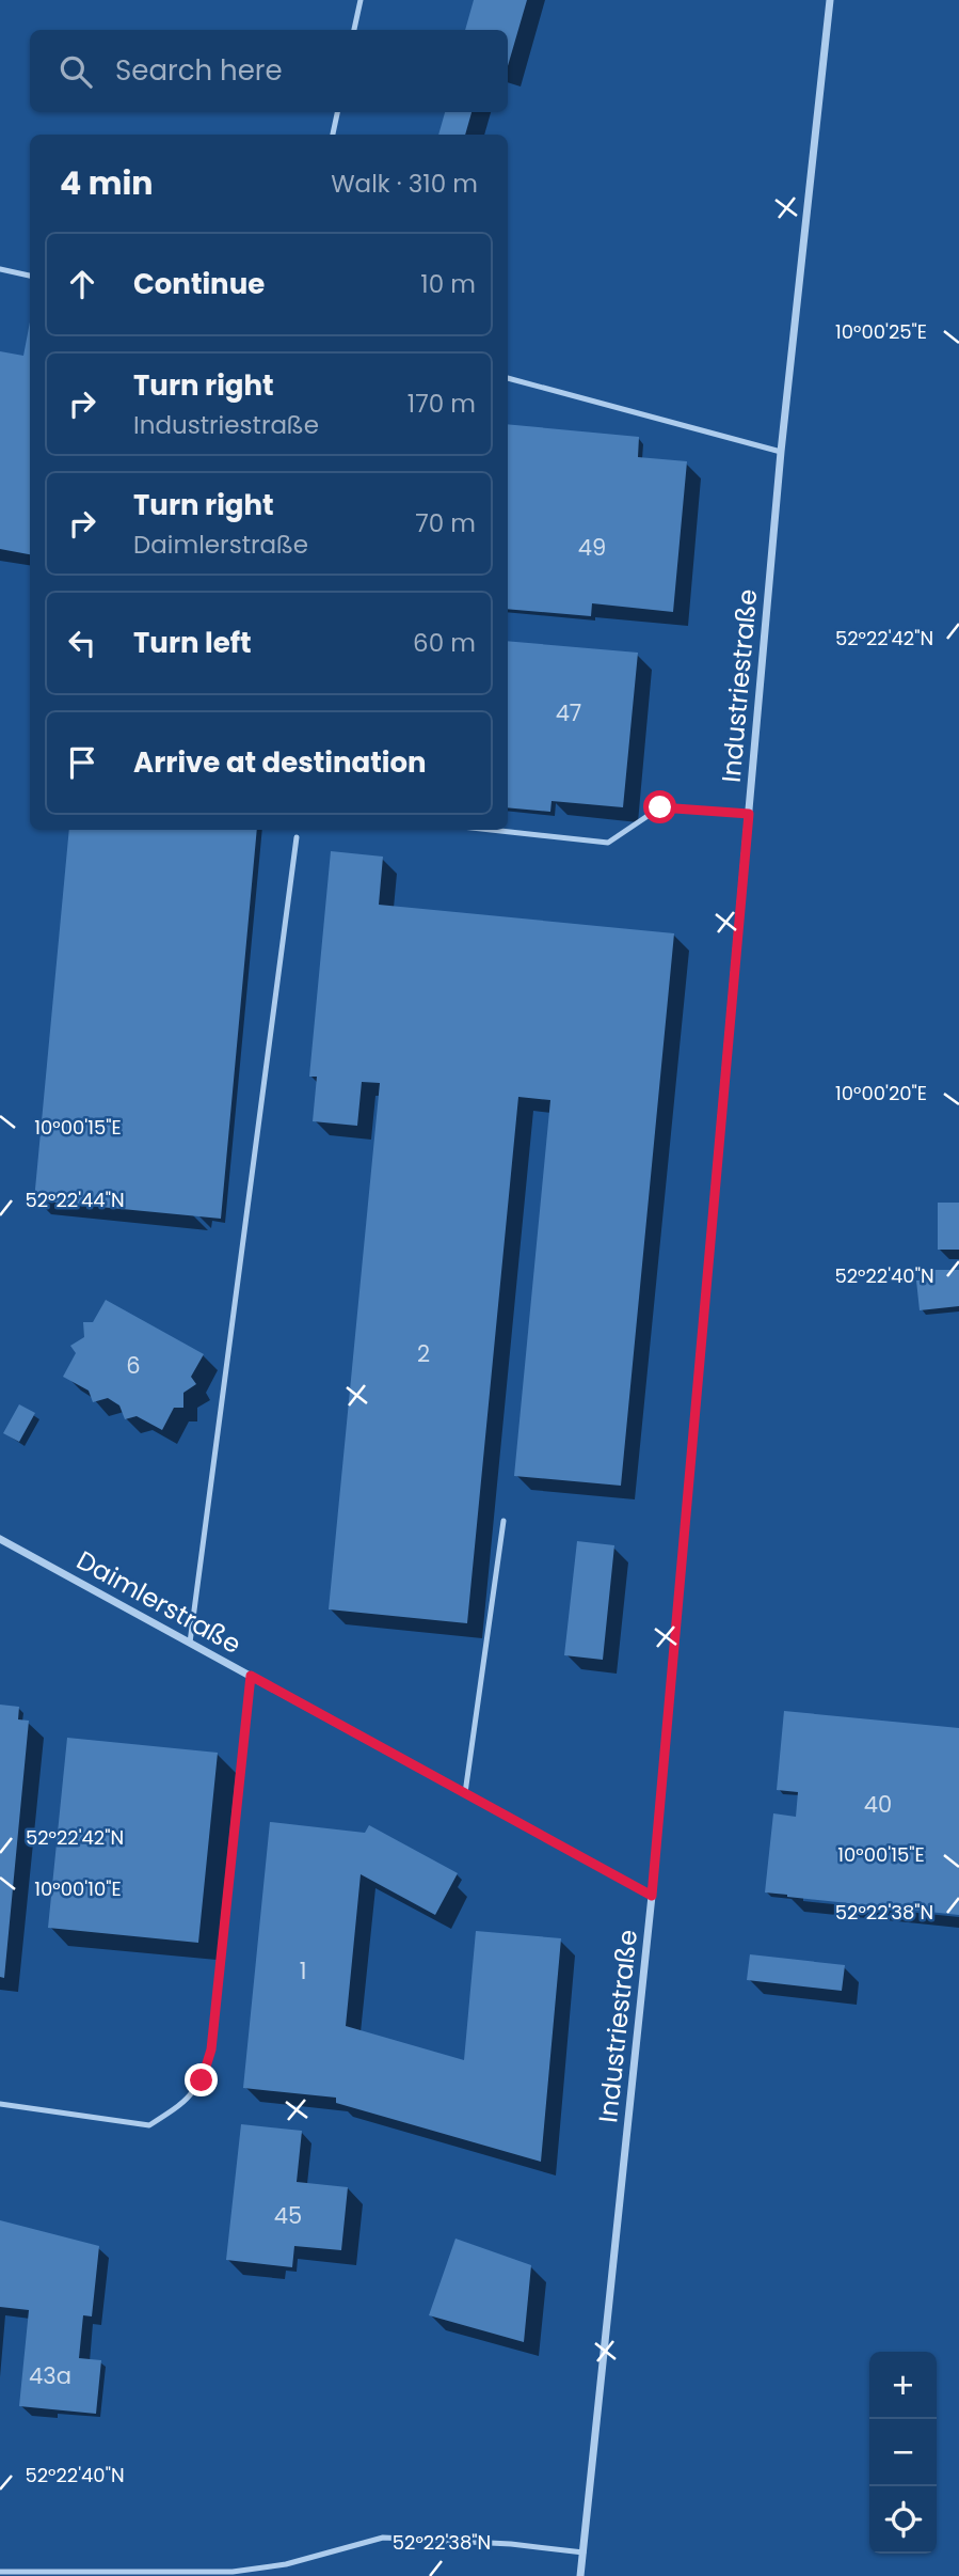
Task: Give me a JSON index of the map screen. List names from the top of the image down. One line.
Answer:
{"streets":{"street":["Industriestraße","Daimlerstraße"]},"crossings":[["Industriestraße","Daimlerstraße"]],"house_numbers":["49","47","2","6","40","1","45","43a"],"page":{"search":"Search here","heading":["4 min","Walk · 310 m"],"list":[["Continue","10 m"],["Turn right","Industriestraße","170 m"],["Turn right","Daimlerstraße","70 m"],["Turn left","60 m"],"Arrive at destination"],"map_buttons":["+","−"]},"coordinates":["10°00'25\"E","52°22'42\"N","10°00'20\"E","10°00'15\"E","52°22'44\"N","52°22'40\"N","10°00'10\"E","52°22'38\"N"]}
